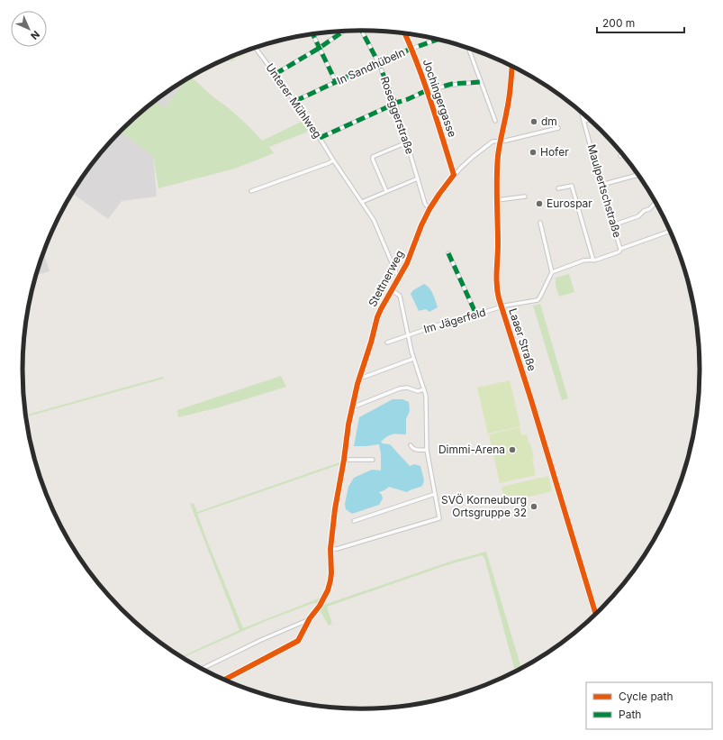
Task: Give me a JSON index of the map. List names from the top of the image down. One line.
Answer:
{"streets":{"street":["In Sandhübeln","Jochingergasse","Unterer Mühlweg","Roseggerstraße","Maulpertschstraße","Stettnerweg","Im Jägerfeld","Laaer Straße"]},"crossings":[["In Sandhübeln","Jochingergasse"],["In Sandhübeln","Unterer Mühlweg"],["In Sandhübeln","Roseggerstraße"],["Jochingergasse","Stettnerweg"],["Unterer Mühlweg","Stettnerweg"],["Roseggerstraße","Stettnerweg"],["Maulpertschstraße","Im Jägerfeld"],["Stettnerweg","Laaer Straße"],["Im Jägerfeld","Laaer Straße"]],"places":["dm","Hofer","Eurospar","Dimmi-Arena","SVÖ Korneuburg Ortsgruppe 32"],"legend":["Cycle path","Path"],"scale_bar":"200 m","north":"bottom right"}
